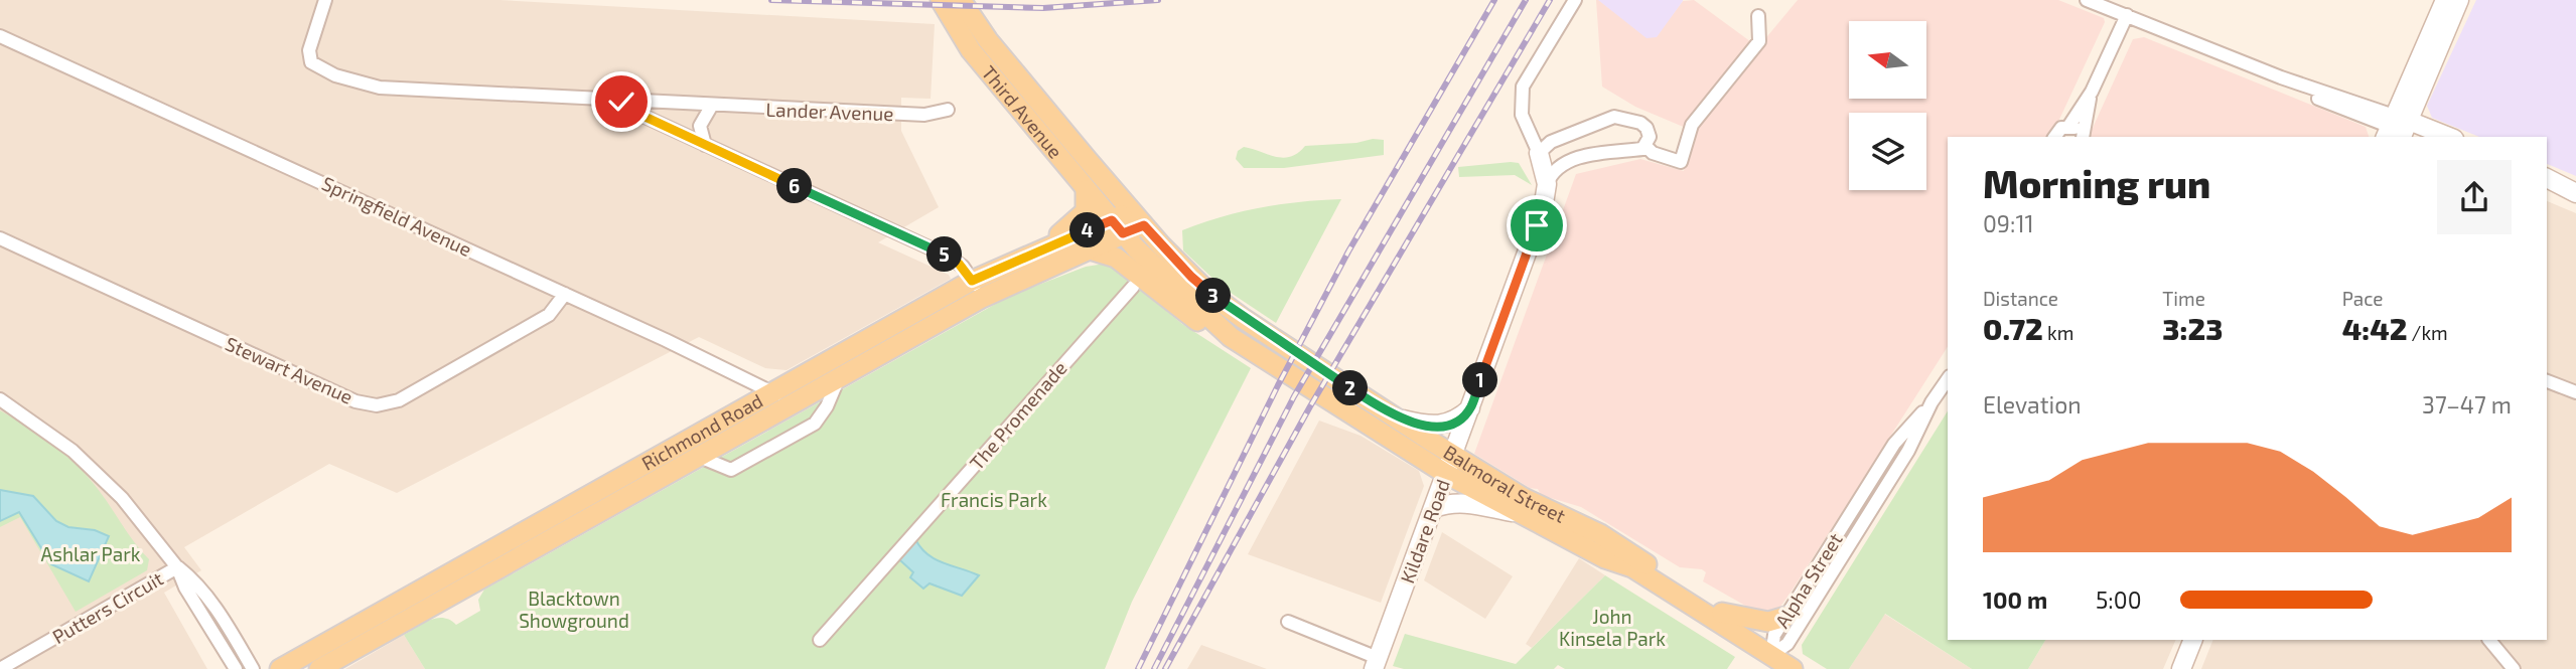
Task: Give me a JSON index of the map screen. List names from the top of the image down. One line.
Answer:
{"streets":{"main road":["Third Avenue","Richmond Road","Balmoral Street"],"street":["Lander Avenue","Springfield Avenue","Stewart Avenue","The Promenade","Kildare Road","Alpha Street","Putters Circuit"]},"crossings":[["Third Avenue","Richmond Road"],["Third Avenue","Balmoral Street"],["Springfield Avenue","Stewart Avenue"],["Springfield Avenue","Richmond Road"],["Richmond Road","Balmoral Street"],["Balmoral Street","Kildare Road"],["Balmoral Street","Alpha Street"]],"parks":["Francis Park","Ashlar Park","Blacktown Showground","John Kinsela Park"],"north":"left","page":{"heading":["Morning run","09:11"],"pins":["6","4","5","3","1","2"],"stats":[["Distance","0.72 km"],["Time","3:23"],["Pace","4:42 /km"]],"chart":["Elevation","37–47 m"],"list":[{"name":"100 m","note":"5:00"}]}}
